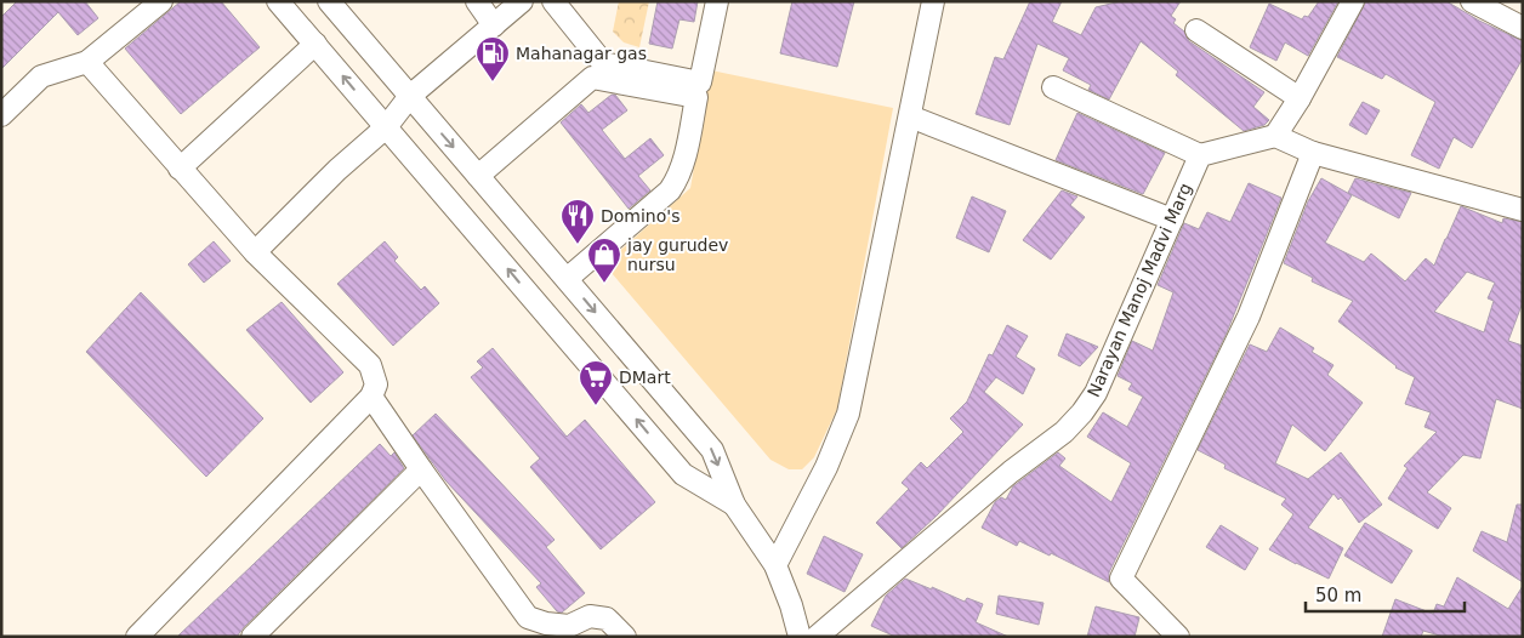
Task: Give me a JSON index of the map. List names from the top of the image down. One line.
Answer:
{"streets":{"street":["Narayan Manoj Madvi Marg"]},"places":{"fuel station":["Mahanagar gas"],"restaurant":["Domino's"],"shop":["jay gurudev nursu"],"supermarket":["DMart"]},"scale_bar":"50 m"}
